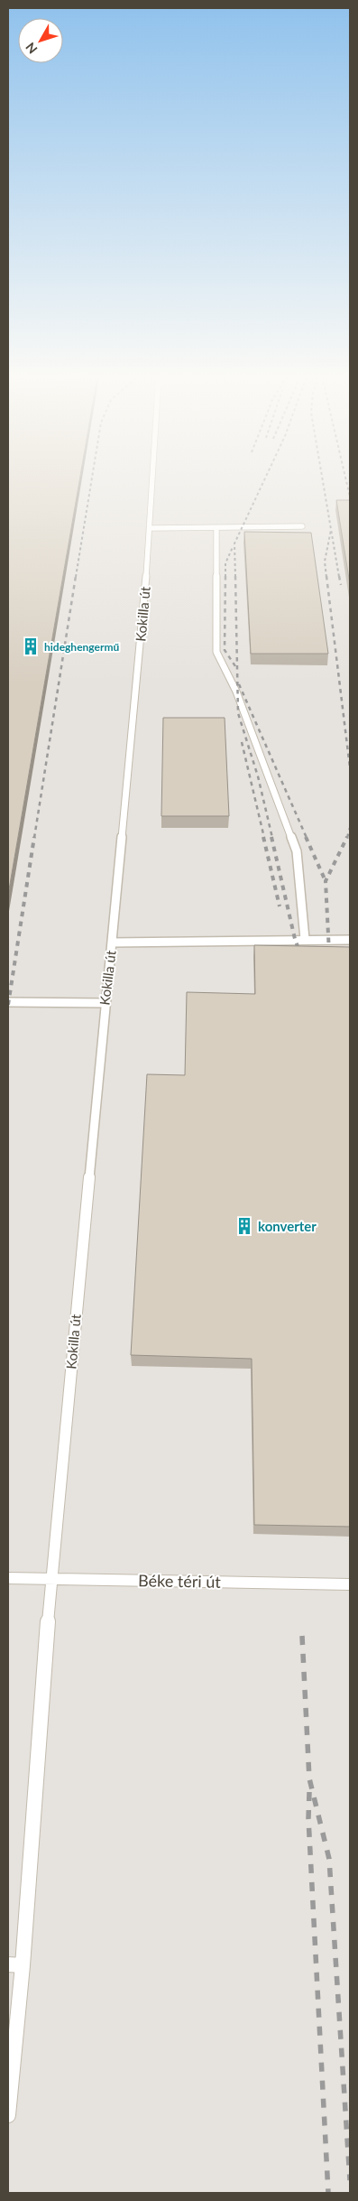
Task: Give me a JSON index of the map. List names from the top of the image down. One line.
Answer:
{"streets":{"lane":["Kokilla út","Béke téri út"]},"crossings":[["Kokilla út","Béke téri út"]],"places":{"building":["hideghengermű","konverter"]},"north":"bottom left"}
